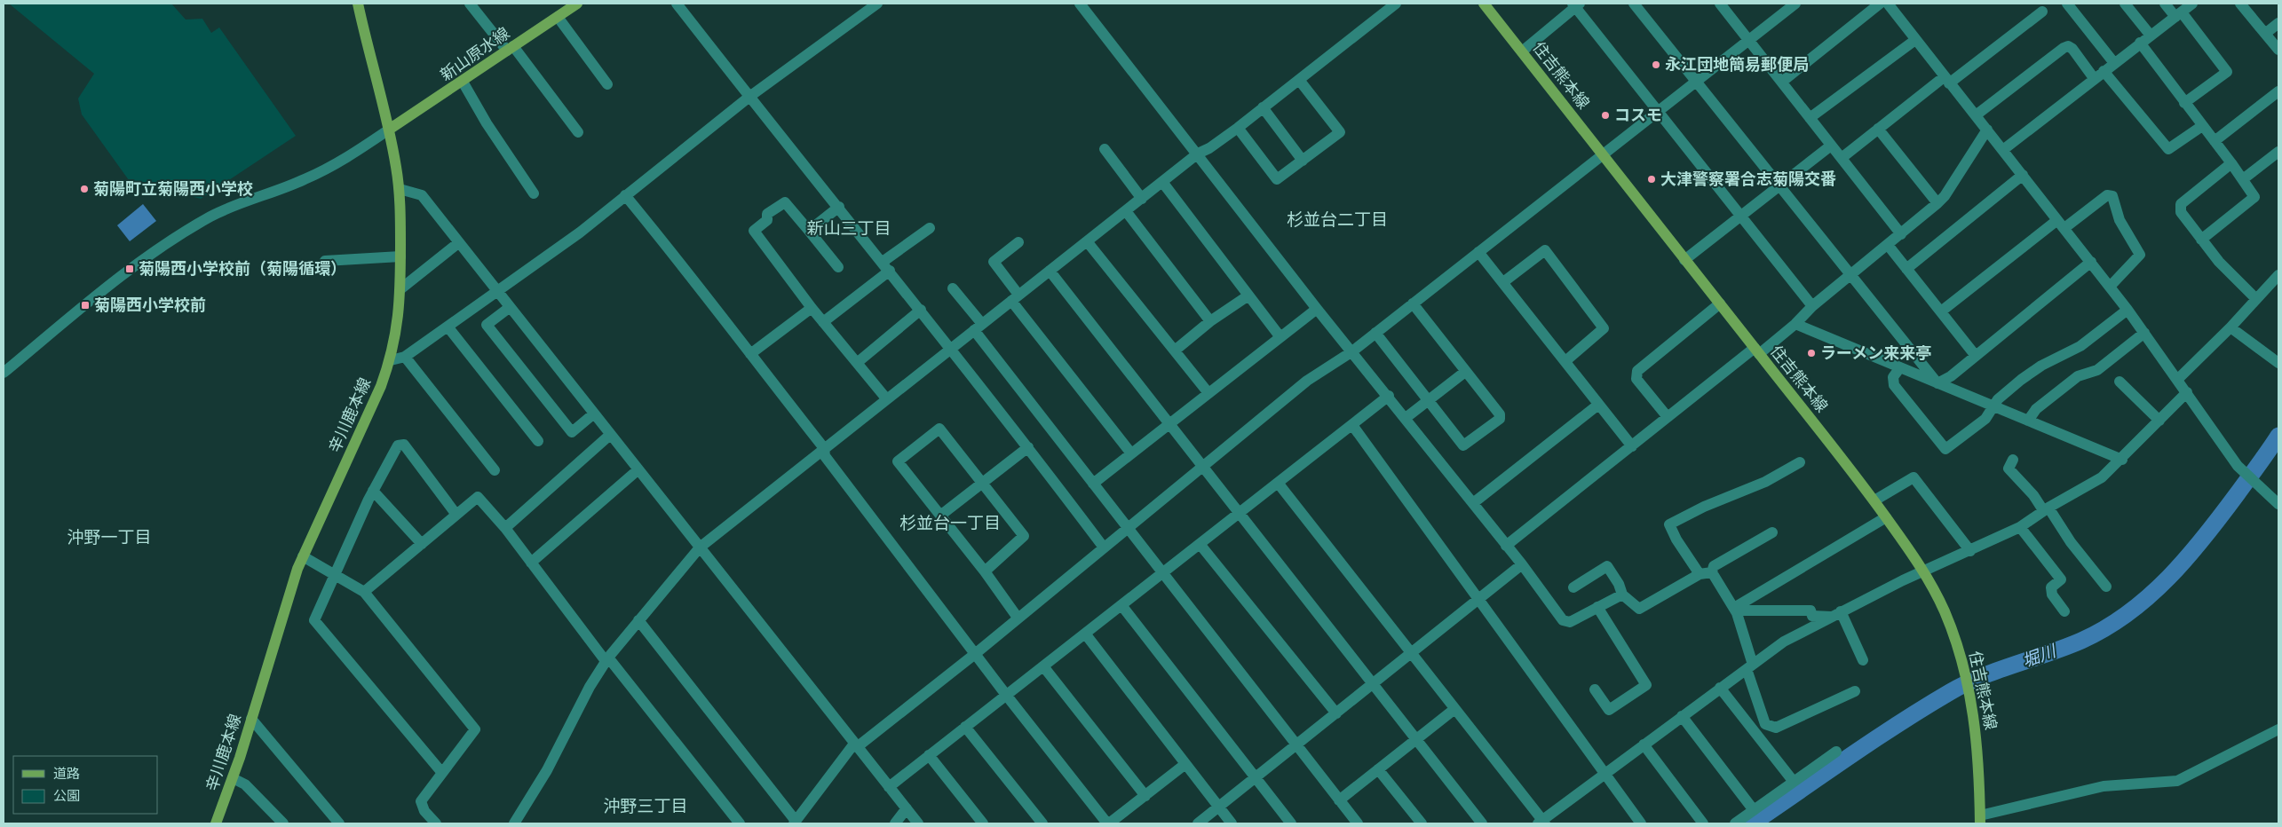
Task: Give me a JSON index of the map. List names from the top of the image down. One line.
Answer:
{"streets":{"main road":["新山原水線","住吉熊本線","辛川鹿本線"]},"crossings":[["新山原水線","辛川鹿本線"]],"districts":["杉並台二丁目","新山三丁目","杉並台一丁目","沖野一丁目","沖野三丁目"],"water":["堀川"],"places":{"other":["永江団地簡易郵便局","コスモ","大津警察署合志菊陽交番","菊陽町立菊陽西小学校","ラーメン来来亭"],"transit":["菊陽西小学校前（菊陽循環）","菊陽西小学校前"]},"legend":["道路","公園"]}
